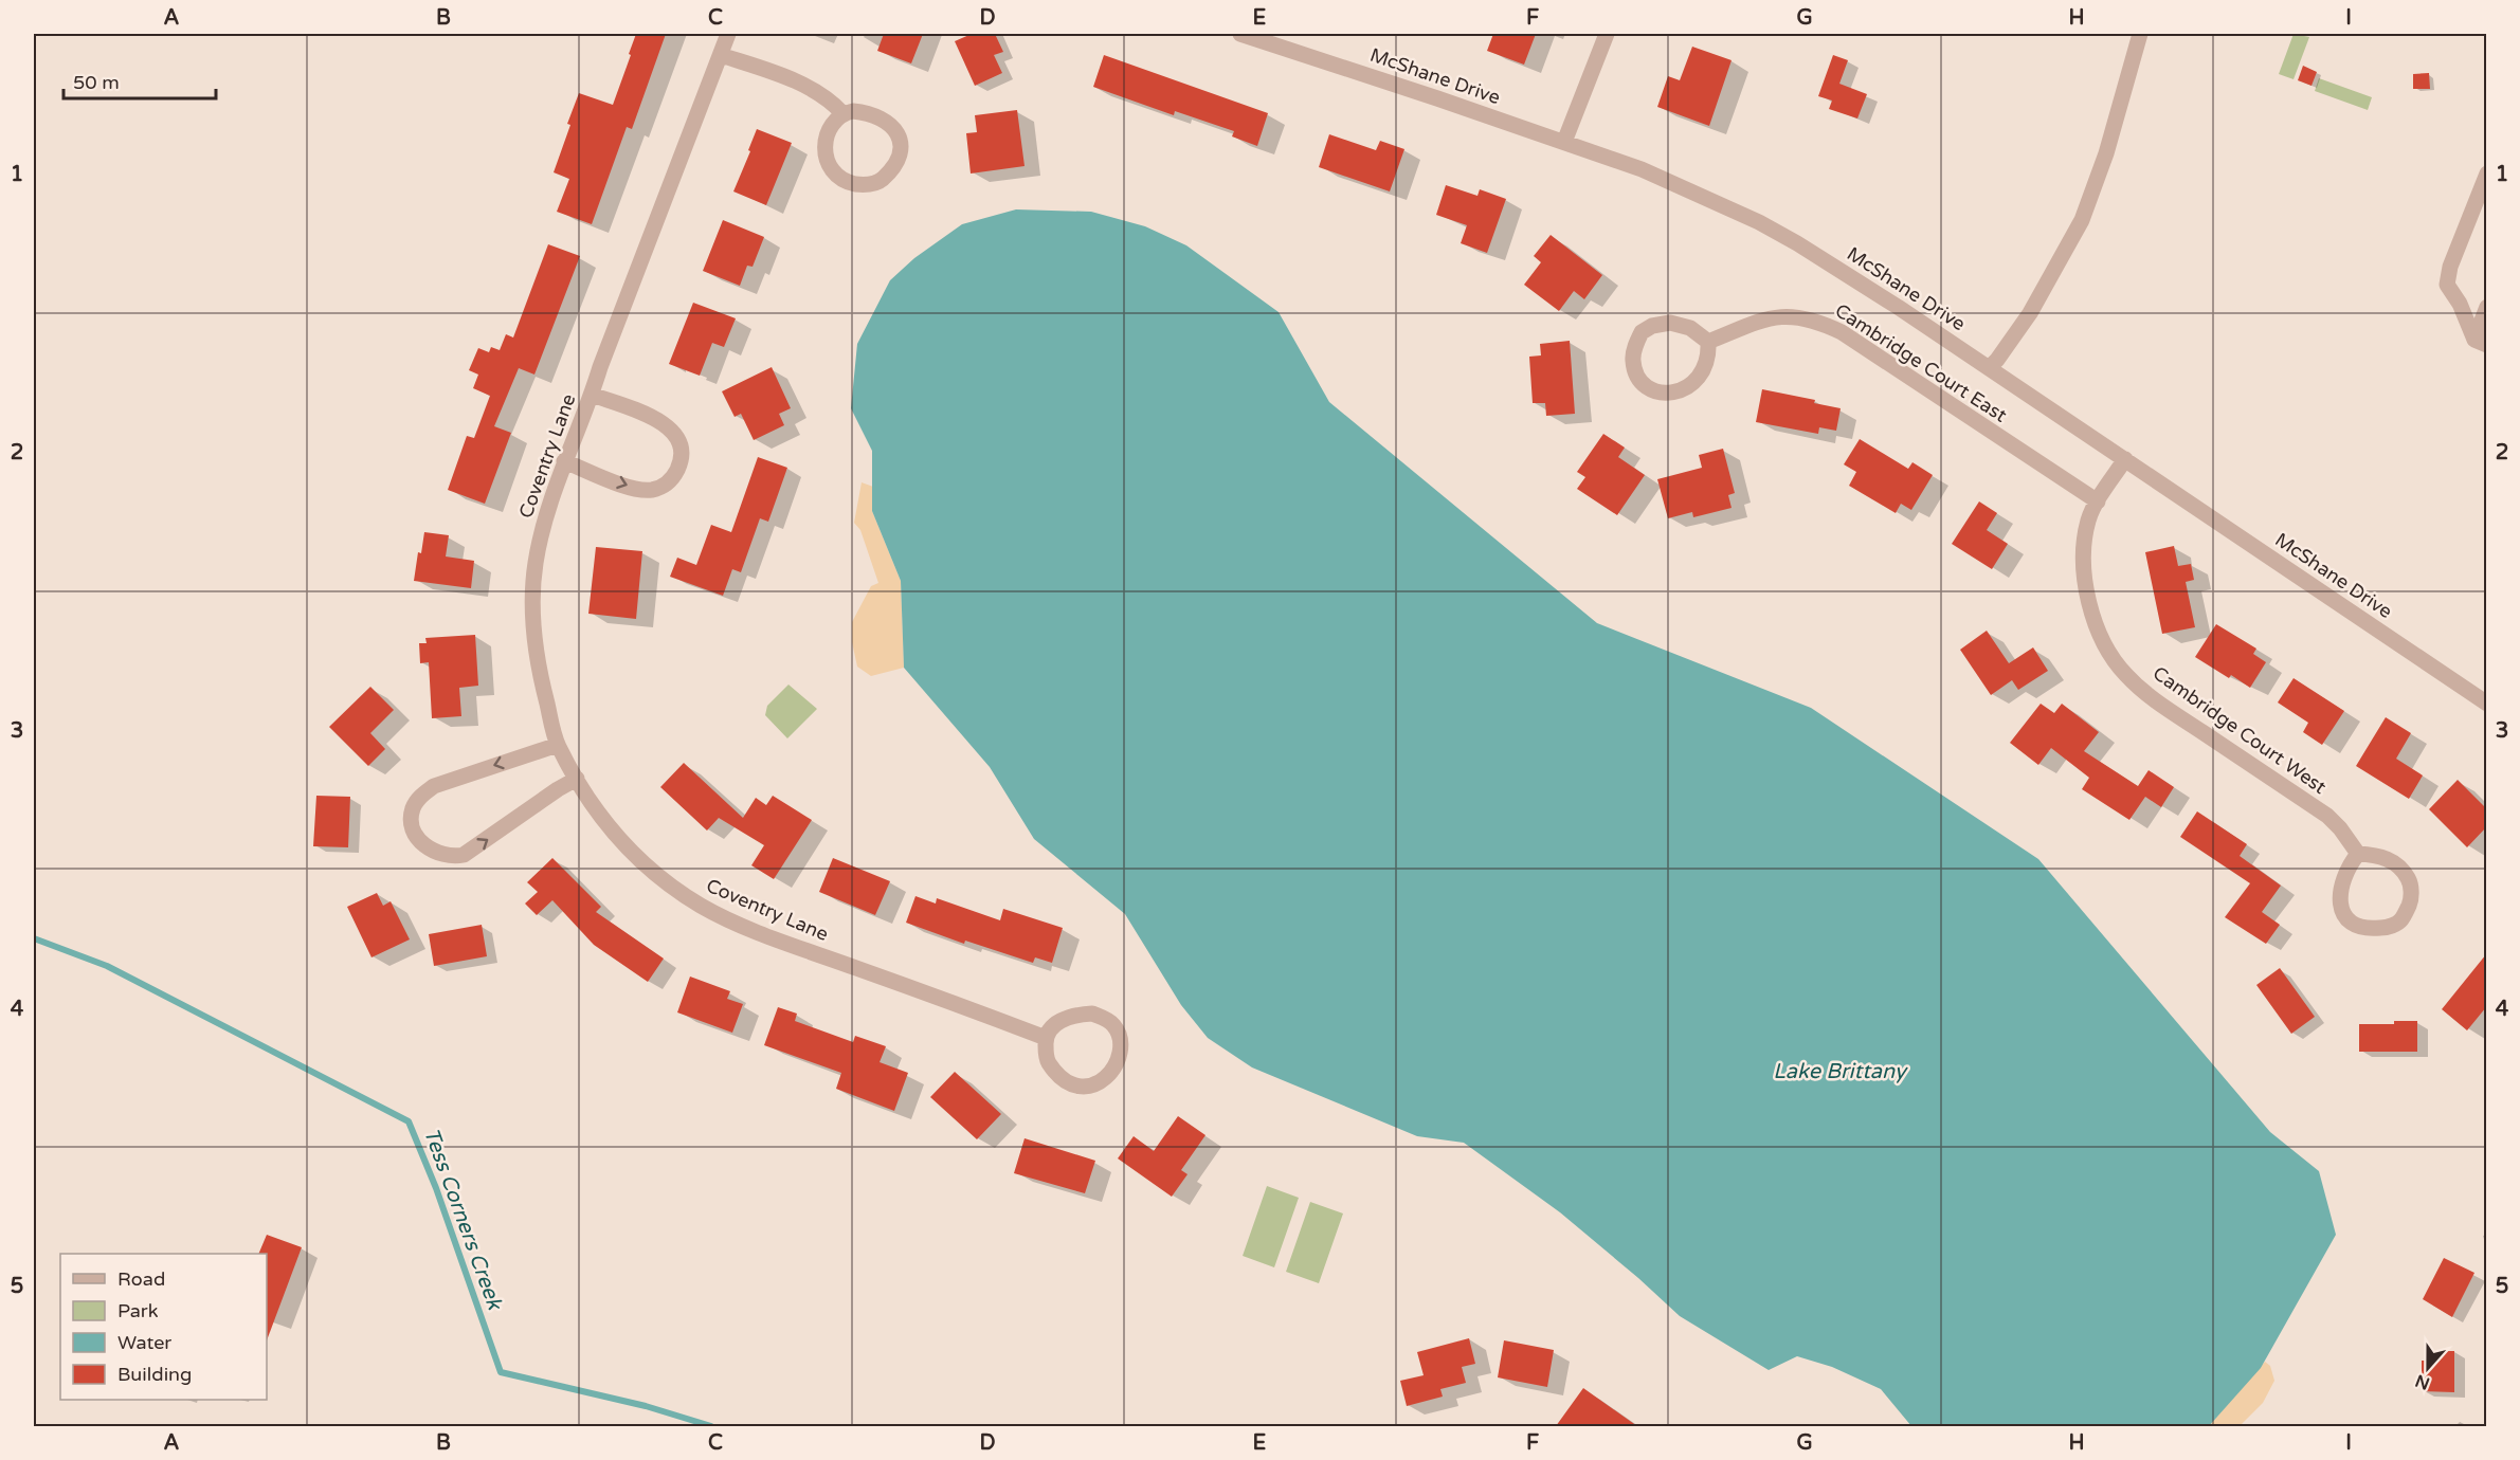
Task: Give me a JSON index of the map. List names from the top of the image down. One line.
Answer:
{"streets":{"street":["McShane Drive","Cambridge Court East","Coventry Lane","Cambridge Court West"]},"crossings":[["McShane Drive","Cambridge Court West"],["Cambridge Court East","Cambridge Court West"]],"water":["Lake Brittany","Tess Corners Creek"],"legend":["Road","Park","Water","Building"],"scale_bar":"50 m","north":"bottom","grid":{"columns":["A","B","C","D","E","F","G","H","I"],"rows":["1","2","3","4","5"]}}
